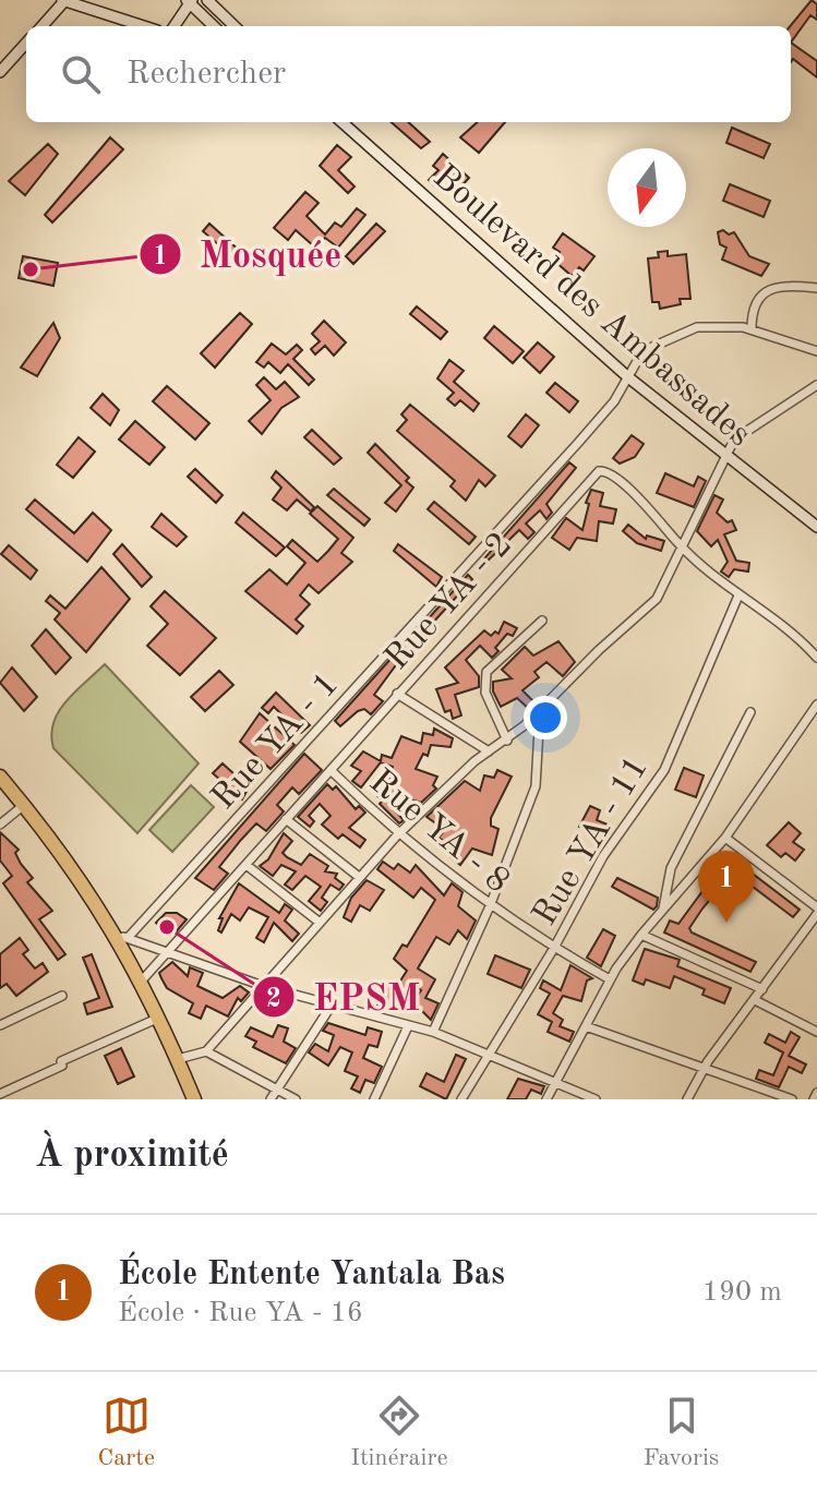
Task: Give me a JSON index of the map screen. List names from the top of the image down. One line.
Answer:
{"streets":{"main road":["Boulevard des Ambassades"],"street":["Rue YA - 2","Rue YA - 1","Rue YA - 8","Rue YA - 11"]},"crossings":[["Boulevard des Ambassades","Rue YA - 1"],["Rue YA - 2","Rue YA - 8"],["Rue YA - 2","Rue YA - 11"],["Rue YA - 8","Rue YA - 11"]],"places":["Mosquée","EPSM"],"north":"bottom","page":{"search":"Rechercher","pins":"1","heading":"À proximité","list":[{"mark":"1","name":"École Entente Yantala Bas","note":"École · Rue YA - 16","value":"190 m"}],"nav":["Carte","Itinéraire","Favoris"]}}
